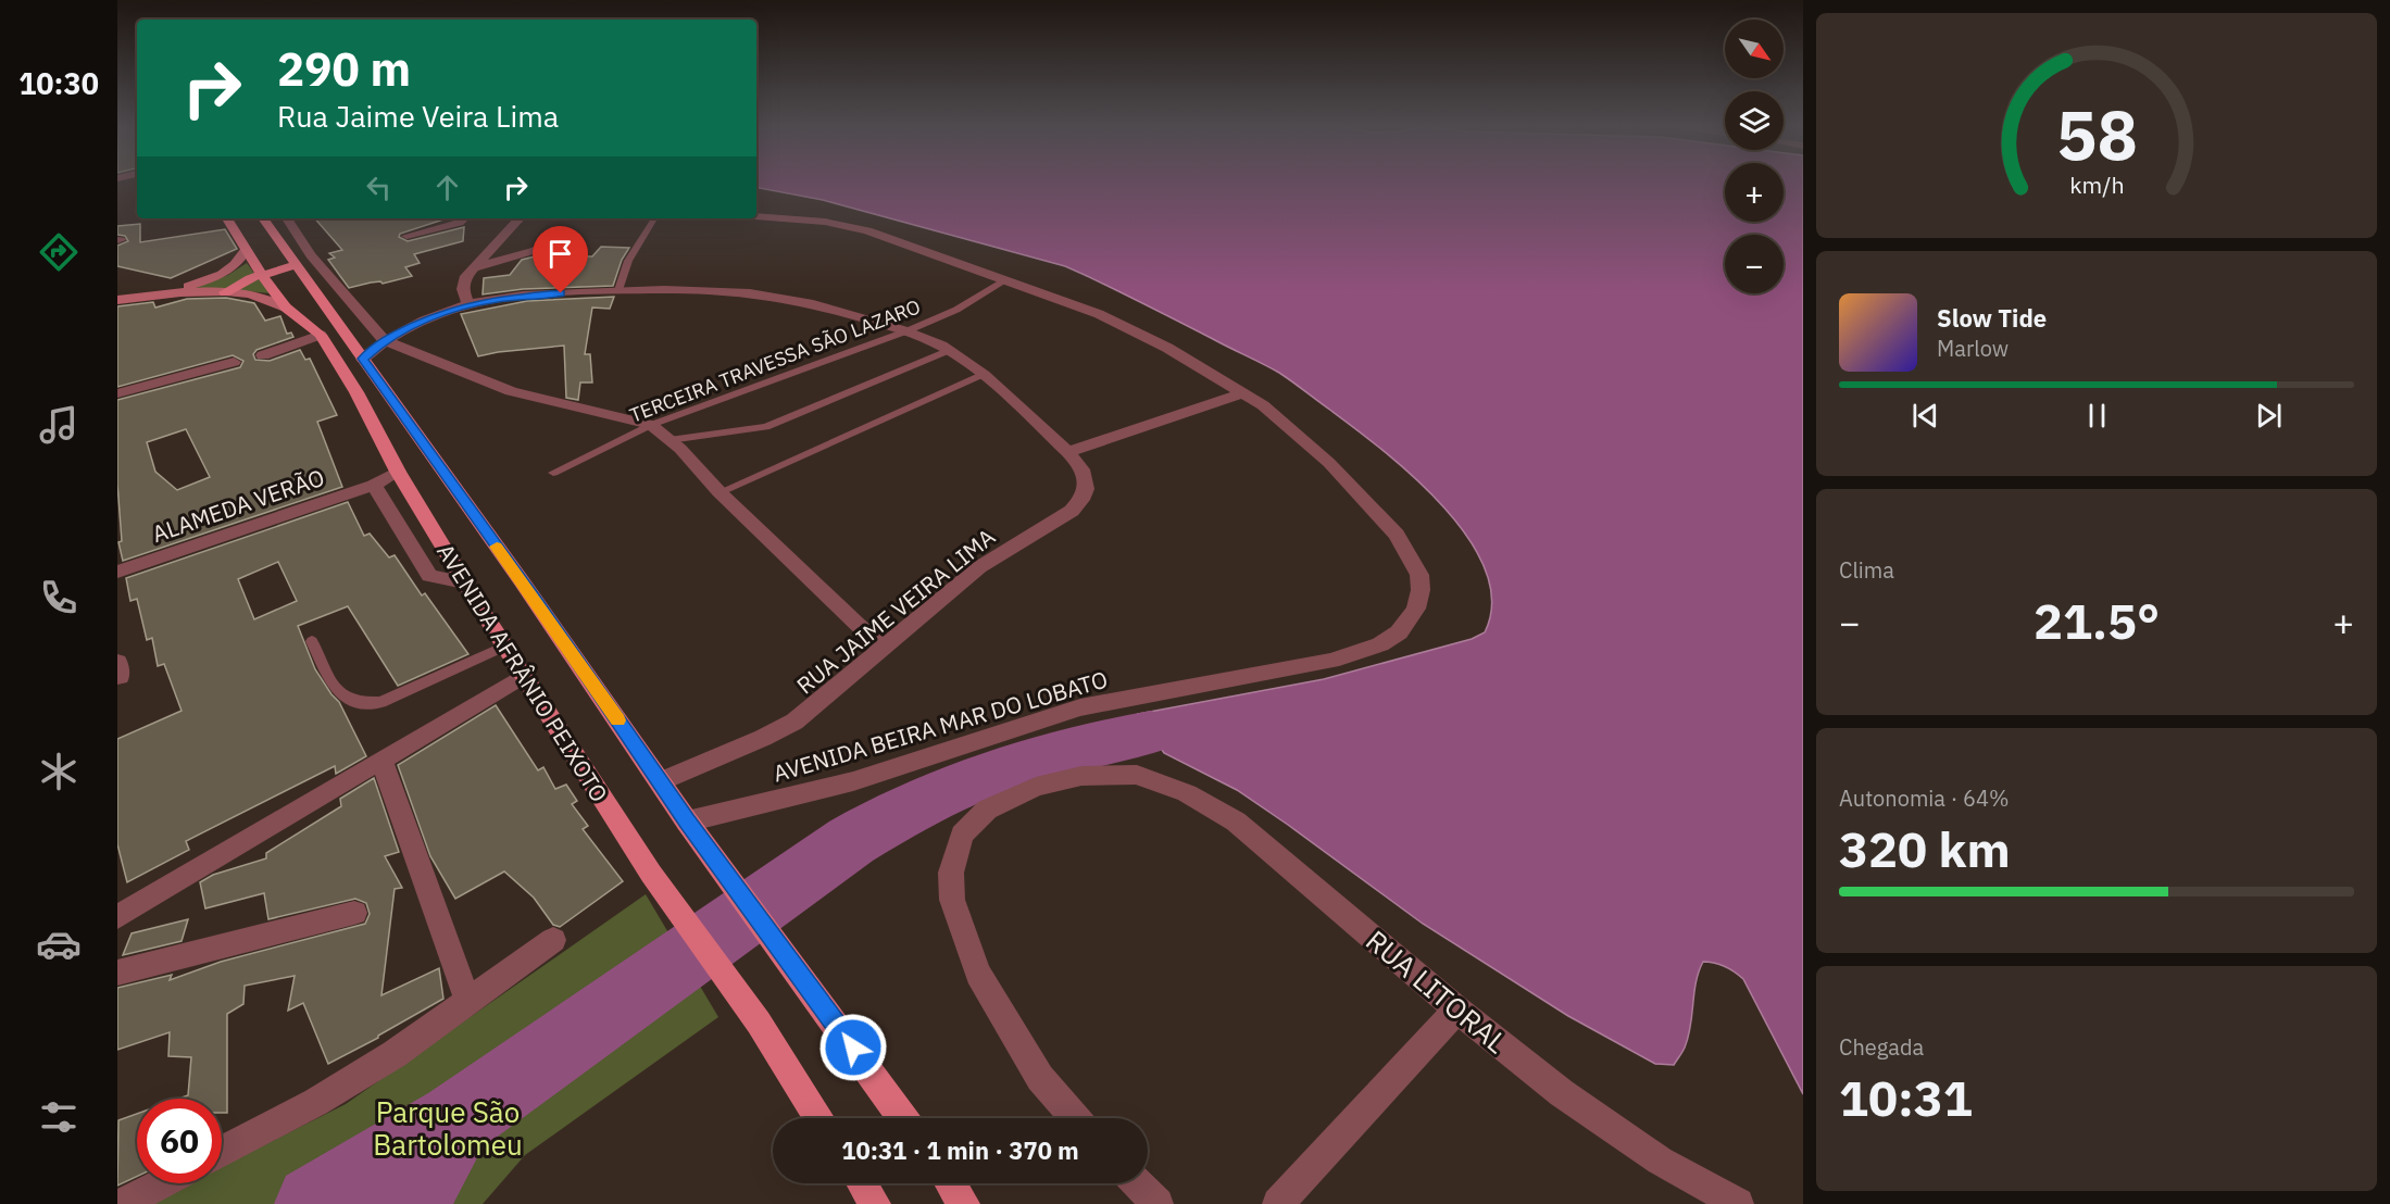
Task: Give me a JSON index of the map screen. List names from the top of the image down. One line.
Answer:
{"streets":{"main road":["AVENIDA AFRÂNIO PEIXOTO"],"street":["ALAMEDA VERÃO","RUA JAIME VEIRA LIMA","AVENIDA BEIRA MAR DO LOBATO","RUA LITORAL"],"lane":["TERCEIRA TRAVESSA SÃO LAZARO"]},"crossings":[["TERCEIRA TRAVESSA SÃO LAZARO","RUA JAIME VEIRA LIMA"],["TERCEIRA TRAVESSA SÃO LAZARO","AVENIDA BEIRA MAR DO LOBATO"],["ALAMEDA VERÃO","AVENIDA AFRÂNIO PEIXOTO"],["RUA JAIME VEIRA LIMA","AVENIDA AFRÂNIO PEIXOTO"],["AVENIDA AFRÂNIO PEIXOTO","AVENIDA BEIRA MAR DO LOBATO"]],"parks":["Parque São Bartolomeu"],"north":"bottom right","page":{"tabs":"10:30","map_buttons":["+","−"],"turn":["290 m","Rua Jaime Veira Lima"],"song":["Slow Tide","Marlow"],"tile":["Clima",["Autonomia · 64%","320 km"],["Chegada","10:31"]],"heat":["−","21.5°","+"],"limit":"60","trip":"10:31 · 1 min · 370 m","gauge":["58","km/h"]}}
